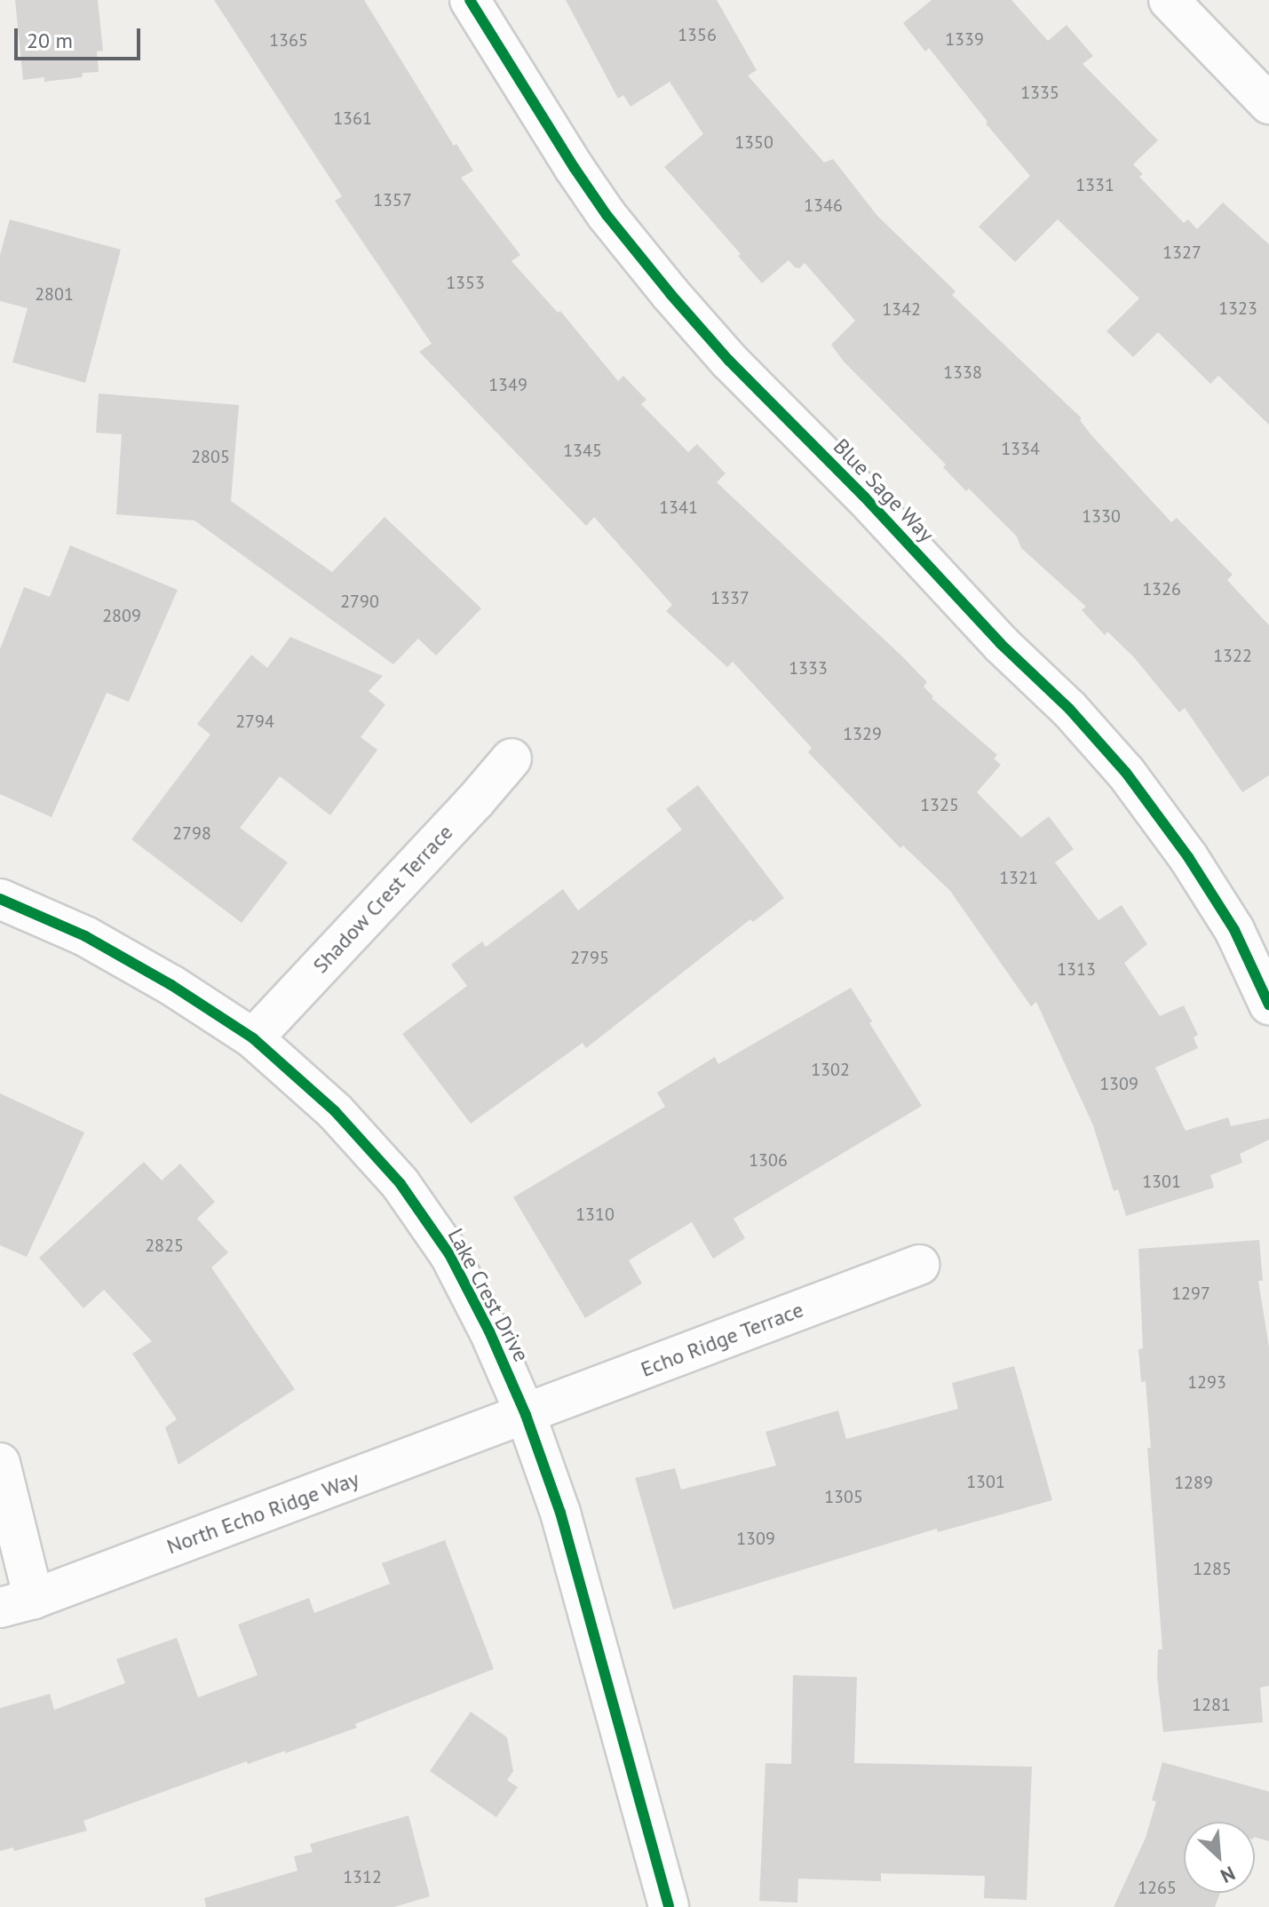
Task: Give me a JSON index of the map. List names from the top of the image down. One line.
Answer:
{"streets":{"street":["Blue Sage Way","Shadow Crest Terrace","Lake Crest Drive","Echo Ridge Terrace","North Echo Ridge Way"]},"crossings":[["Shadow Crest Terrace","Lake Crest Drive"],["Lake Crest Drive","Echo Ridge Terrace"],["Lake Crest Drive","North Echo Ridge Way"],["Echo Ridge Terrace","North Echo Ridge Way"]],"house_numbers":["1356","1339","1365","1335","1361","1350","1331","1357","1346","1327","1353","2801","1323","1342","1338","1349","1334","1345","2805","1341","1330","1326","1337","2790","2809","1322","1333","2794","1329","1325","2798","1321","2795","1313","1302","1309","1306","1301","1310","2825","1297","1293","1301","1289","1305","1309","1285","1281","1312","1265"],"scale_bar":"20 m","north":"bottom right"}
